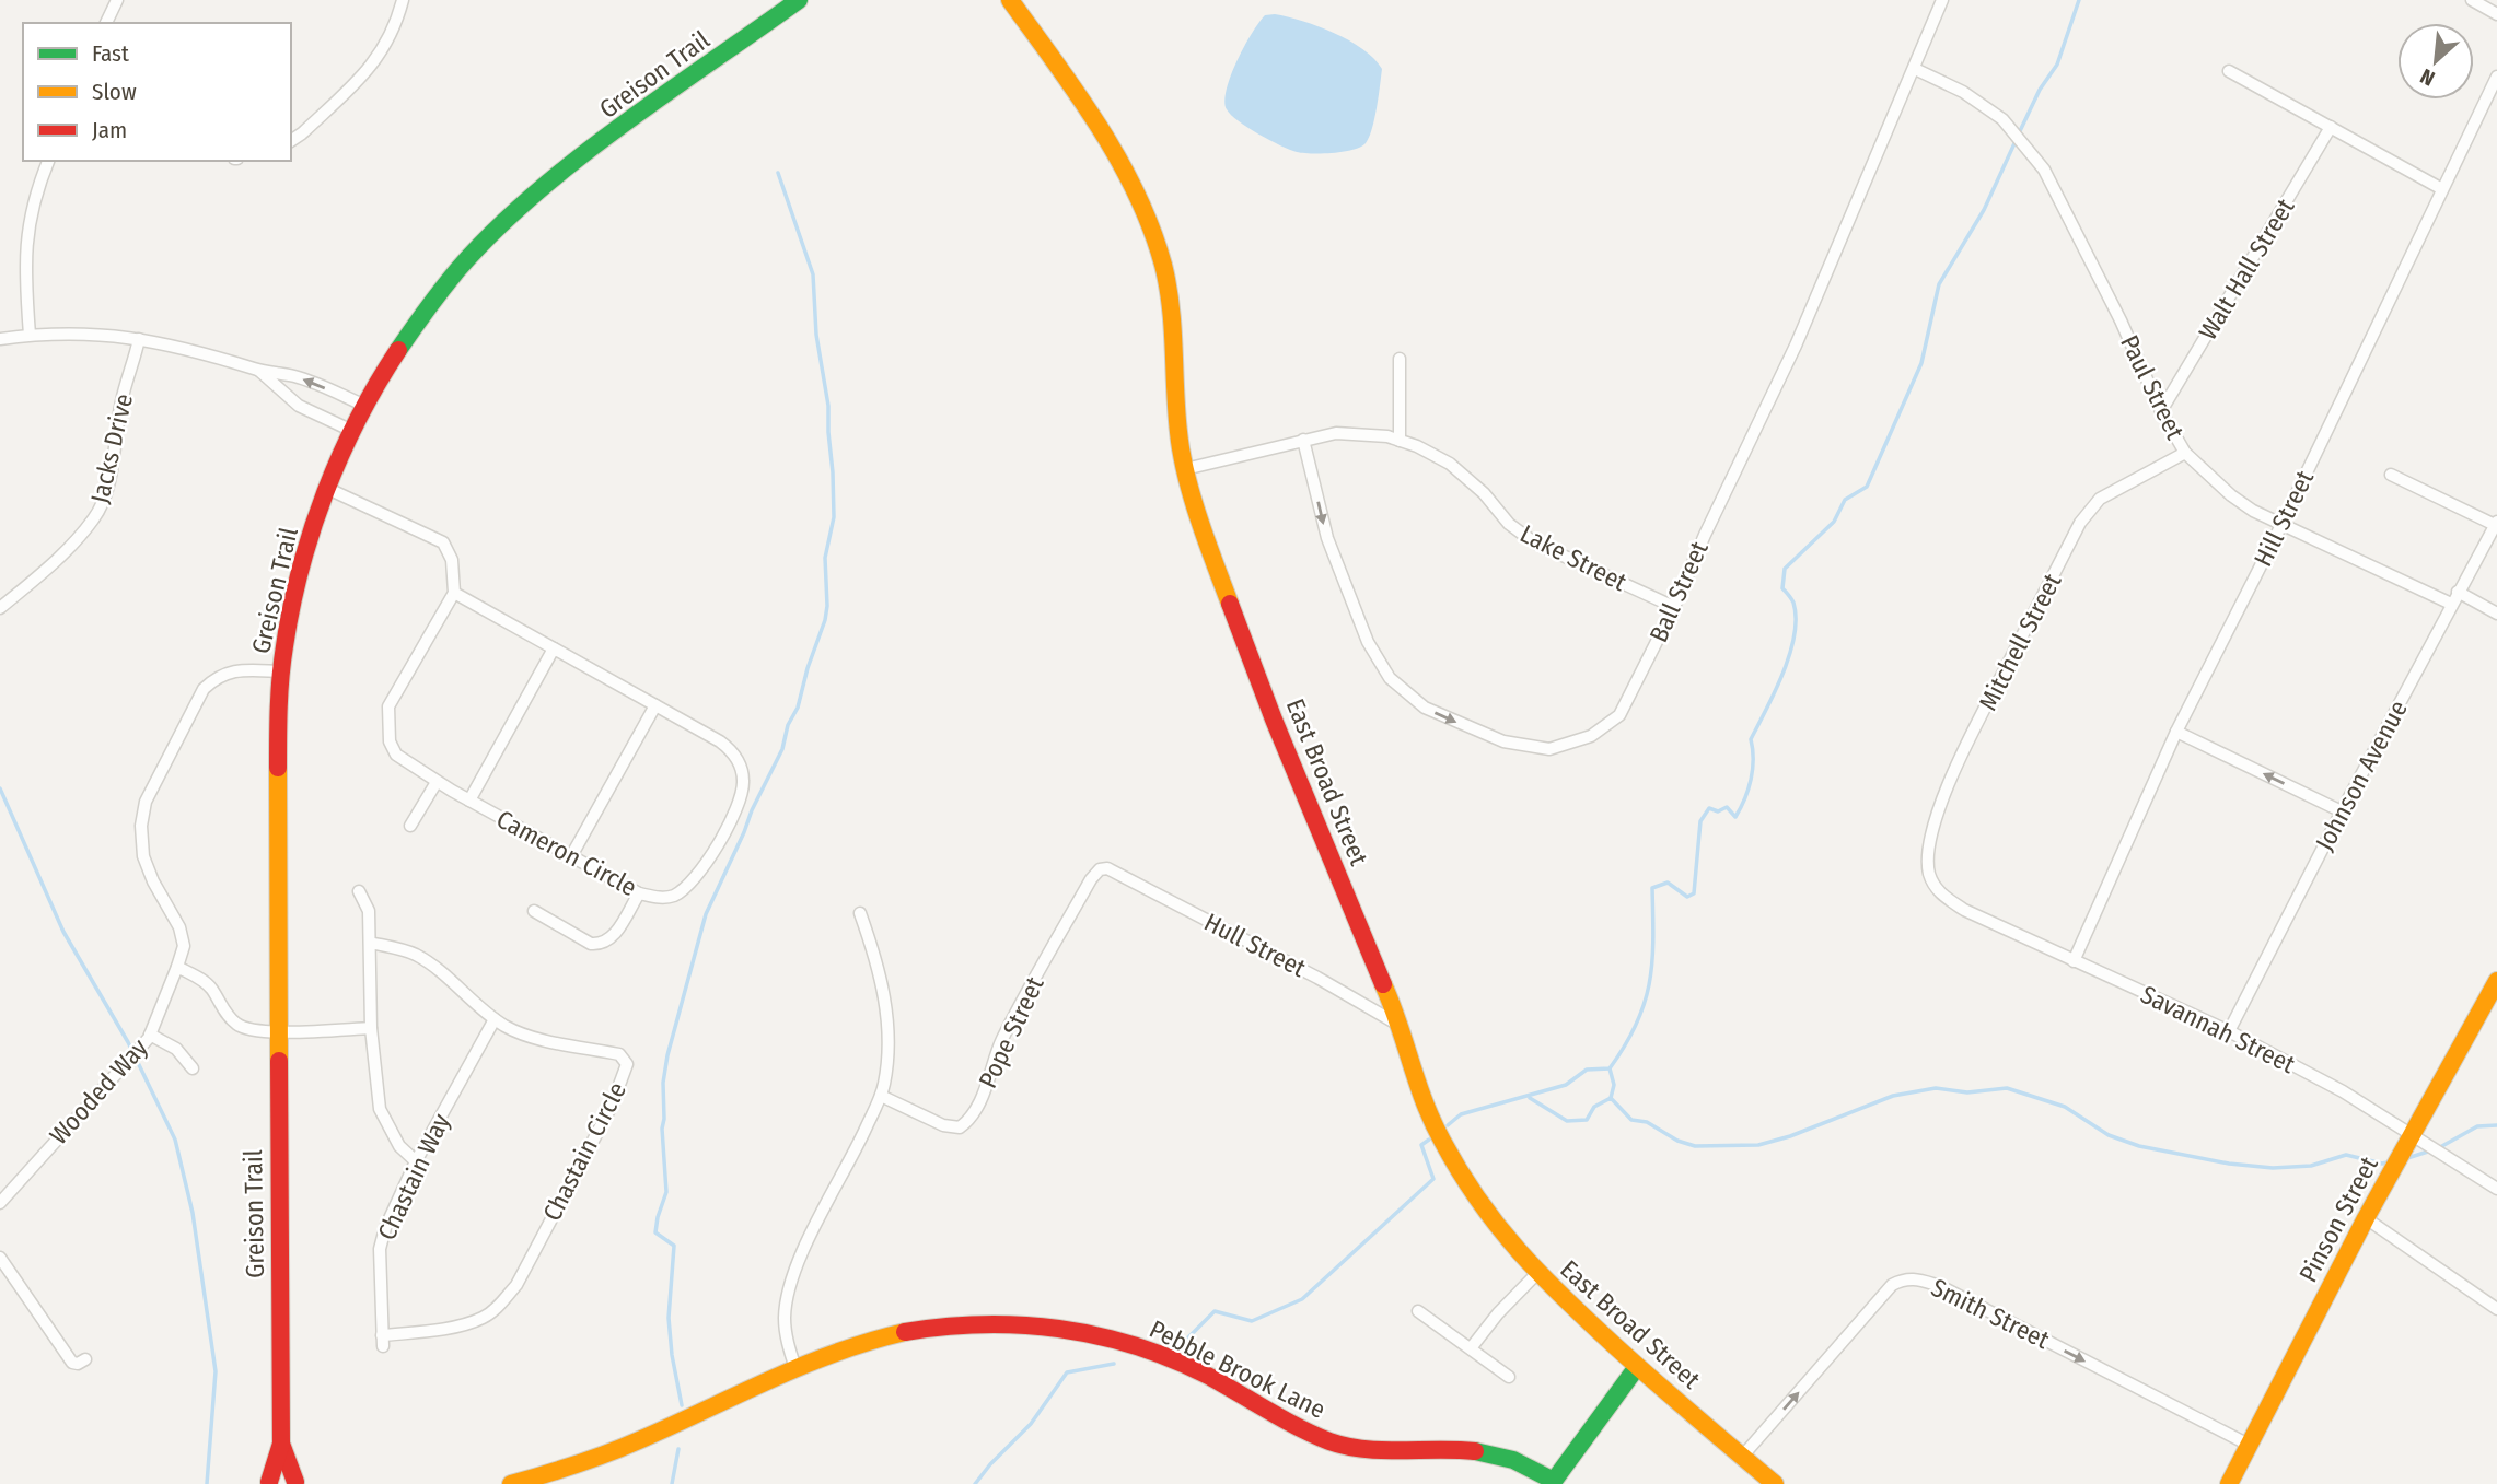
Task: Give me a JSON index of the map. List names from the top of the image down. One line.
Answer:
{"streets":{"street":["Greison Trail","Walt Hall Street","Paul Street","Jacks Drive","Hill Street","Lake Street","Ball Street","Mitchell Street","Johnson Avenue","East Broad Street","Cameron Circle","Hull Street","Savannah Street","Pope Street","Wooded Way","Chastain Circle","Chastain Way","Pinson Street","Smith Street","Pebble Brook Lane"]},"crossings":[["Greison Trail","Wooded Way"],["Walt Hall Street","Paul Street"],["Paul Street","Hill Street"],["Paul Street","Ball Street"],["Paul Street","Mitchell Street"],["Paul Street","Johnson Avenue"],["Hill Street","Savannah Street"],["Lake Street","Ball Street"],["Lake Street","East Broad Street"],["Mitchell Street","Savannah Street"],["Johnson Avenue","Savannah Street"],["East Broad Street","Hull Street"],["East Broad Street","Smith Street"],["Hull Street","Pope Street"],["Savannah Street","Pinson Street"],["Chastain Circle","Chastain Way"],["Pinson Street","Smith Street"]],"one_way":["Smith Street"],"legend":["Fast","Slow","Jam"],"north":"bottom left"}
